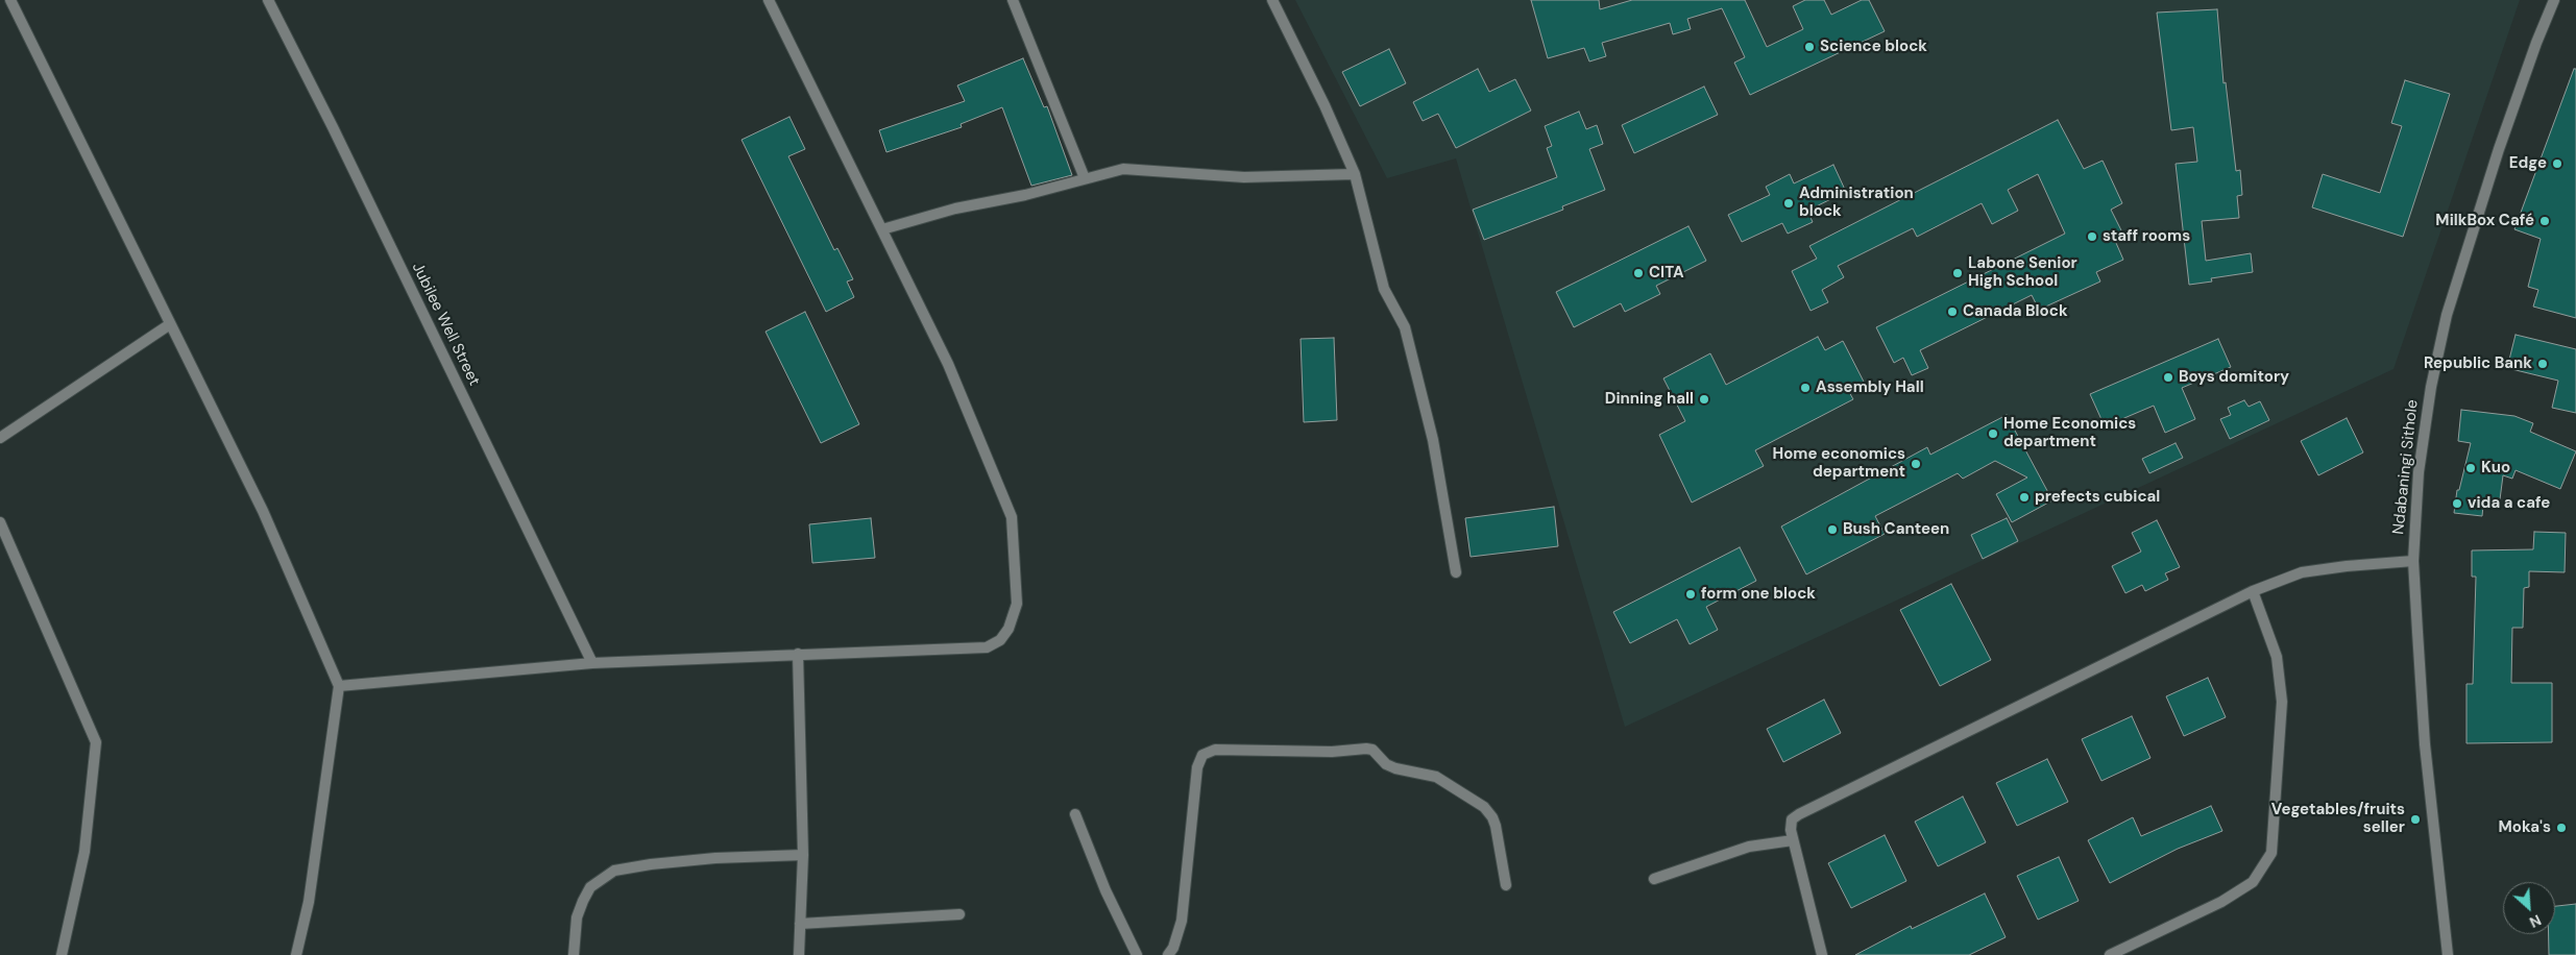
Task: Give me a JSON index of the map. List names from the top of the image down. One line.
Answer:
{"streets":{"street":["Jubilee Well Street","Ndabaningi Sithole"]},"places":["Science block","Edge","Administration block","MilkBox Café","staff rooms","CITA","Labone Senior High School","Canada Block","Republic Bank","Boys domitory","Assembly Hall","Dinning hall","Home Economics department","Home economics department","Kuo","prefects cubical","vida a cafe","Bush Canteen","form one block","Vegetables/fruits seller","Moka's"],"north":"bottom right"}
